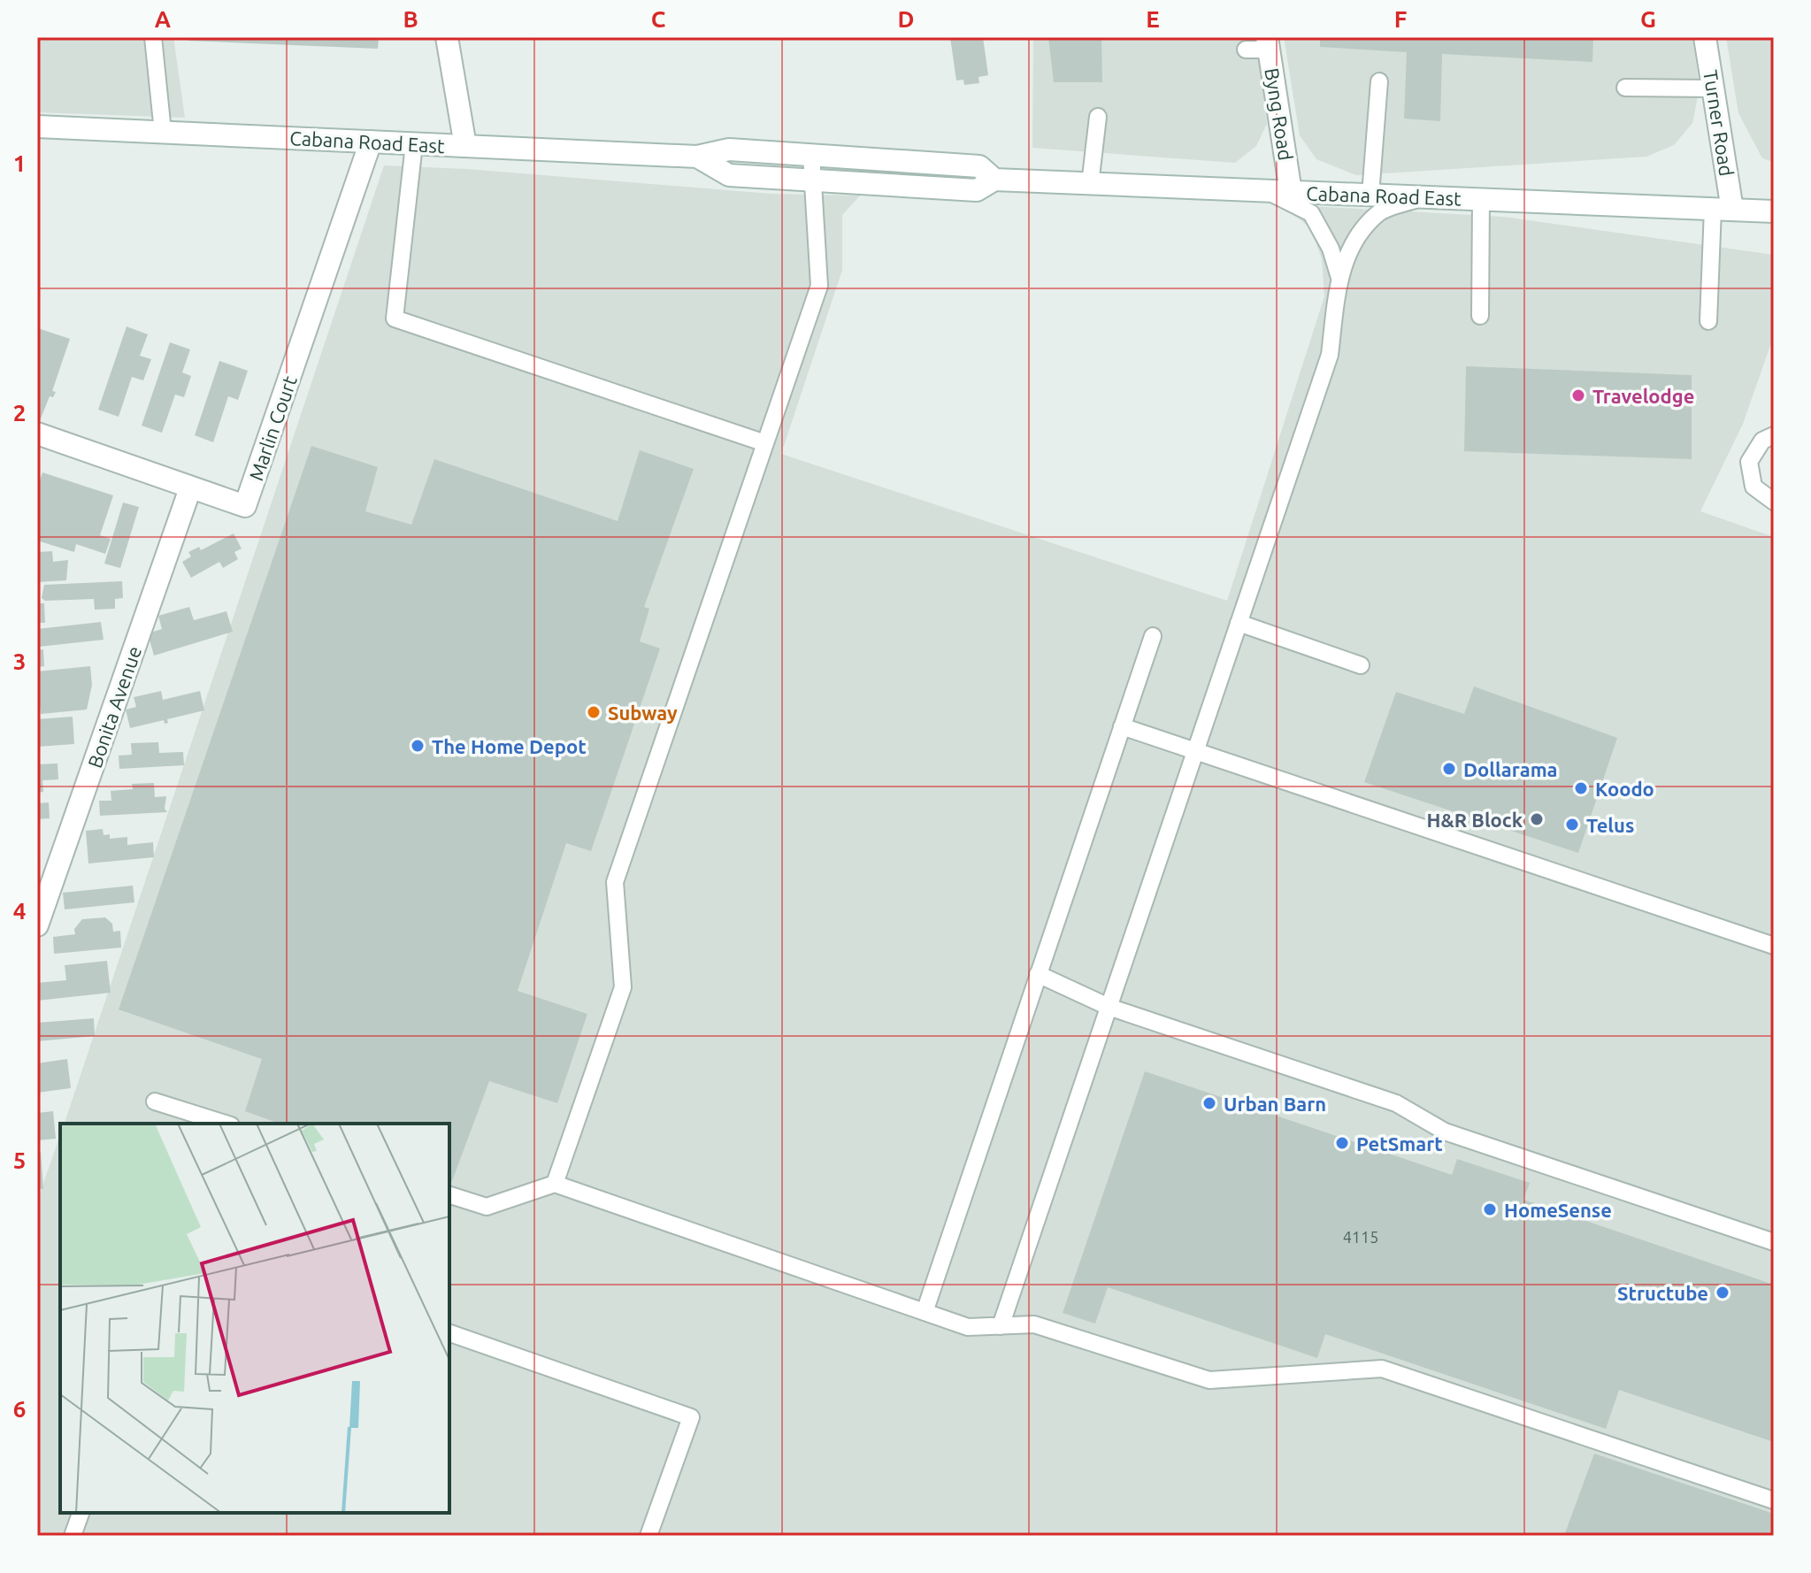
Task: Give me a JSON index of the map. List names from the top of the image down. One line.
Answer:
{"streets":{"main road":["Byng Road","Turner Road","Cabana Road East","Marlin Court","Bonita Avenue"]},"crossings":[["Byng Road","Cabana Road East"],["Turner Road","Cabana Road East"],["Cabana Road East","Marlin Court"],["Marlin Court","Bonita Avenue"]],"places":["Travelodge","Subway","The Home Depot","Dollarama","Koodo","H&R Block","Telus","Urban Barn","PetSmart","HomeSense","Structube"],"house_numbers":["4115"],"grid":{"columns":["A","B","C","D","E","F","G"],"rows":["1","2","3","4","5","6"]}}
